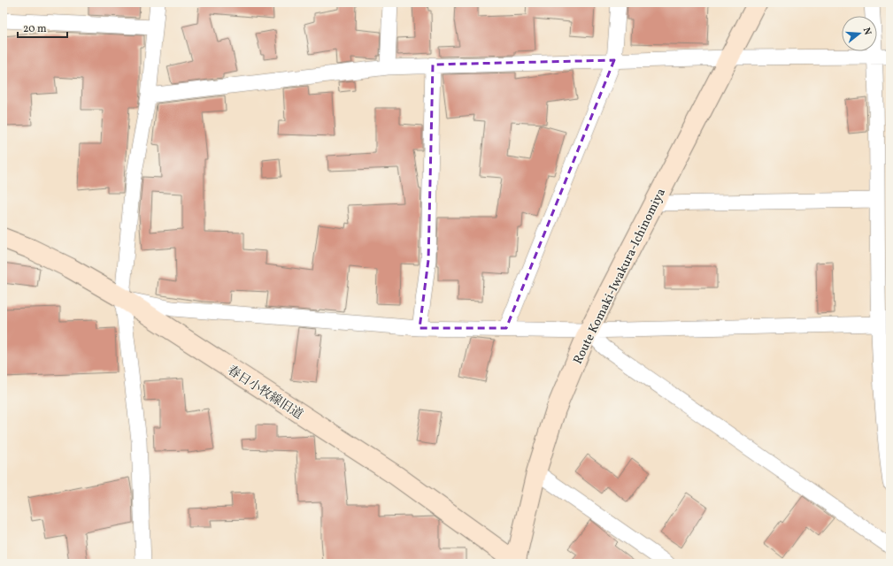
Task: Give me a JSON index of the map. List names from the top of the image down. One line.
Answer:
{"streets":{"main road":["Route Komaki-Iwakura-Ichinomiya","春日小牧線旧道"]},"crossings":[["Route Komaki-Iwakura-Ichinomiya","春日小牧線旧道"]],"scale_bar":"20 m","north":"right"}
